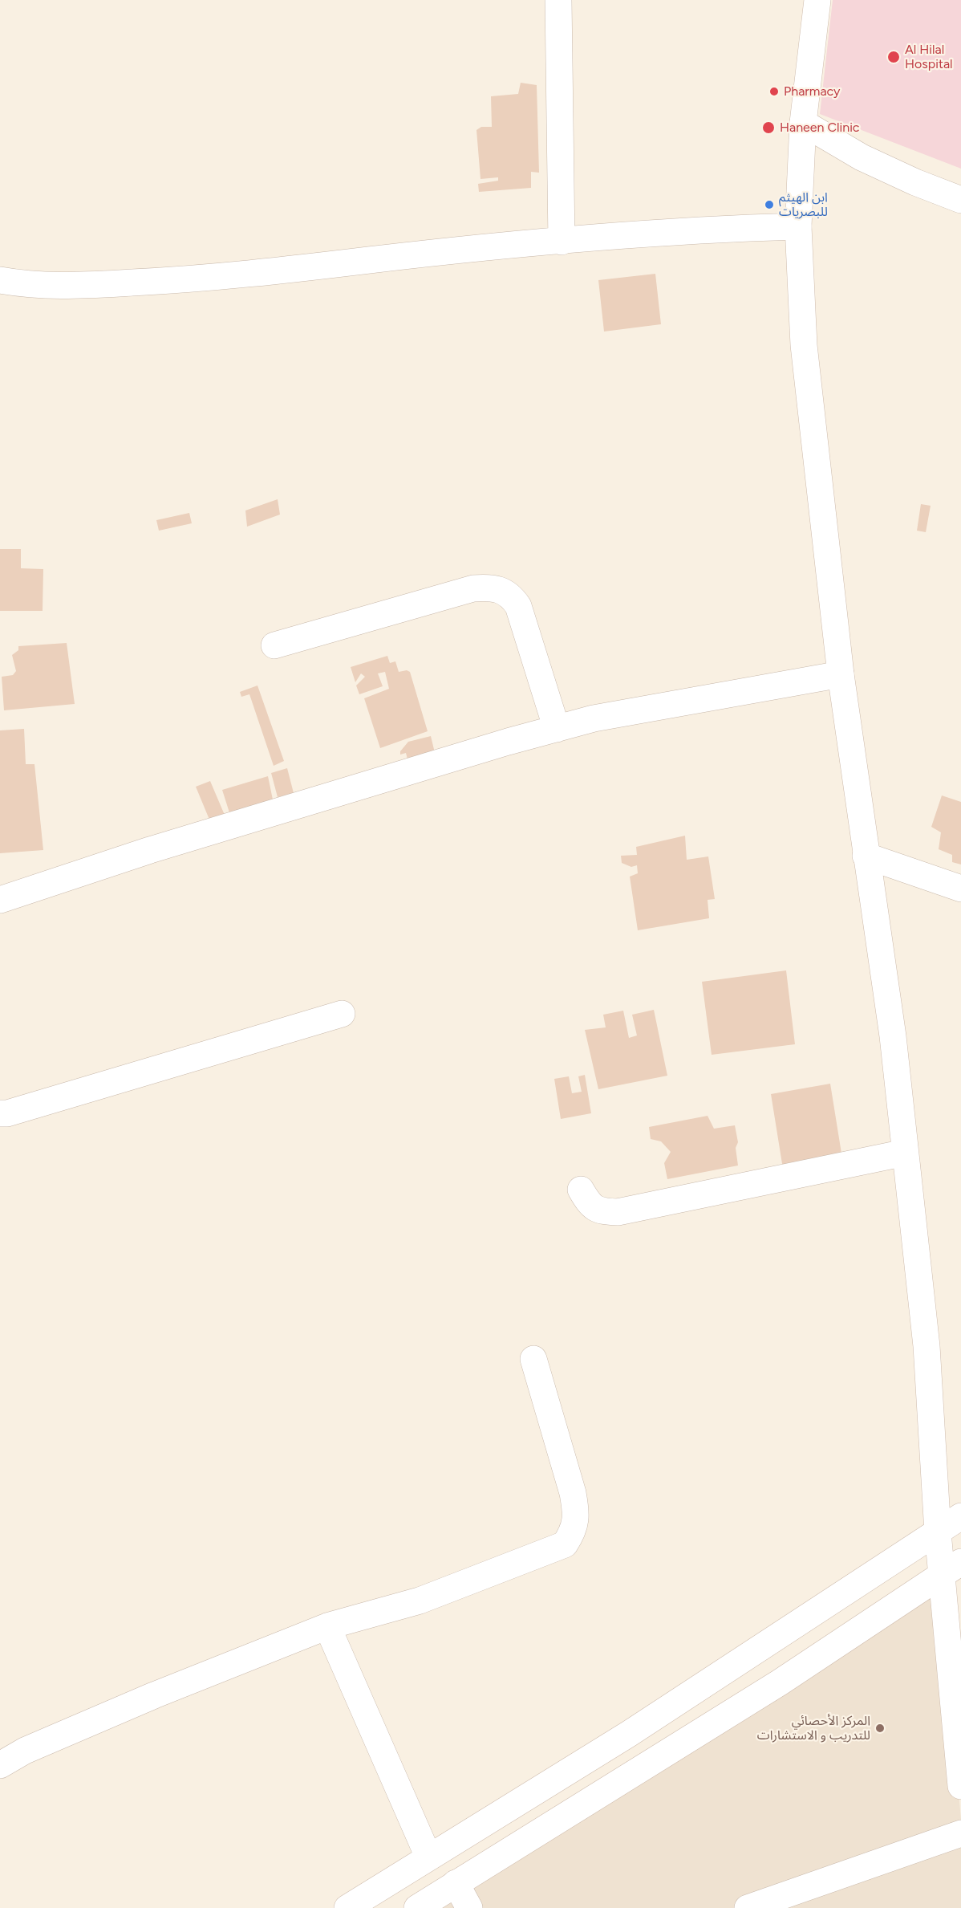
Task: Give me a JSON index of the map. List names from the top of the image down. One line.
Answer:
{"places":["Al Hilal Hospital","Pharmacy","Haneen Clinic","ابن الهيثم للبصريات","المركز الأحصائي للتدريب و الاستشارات"]}
